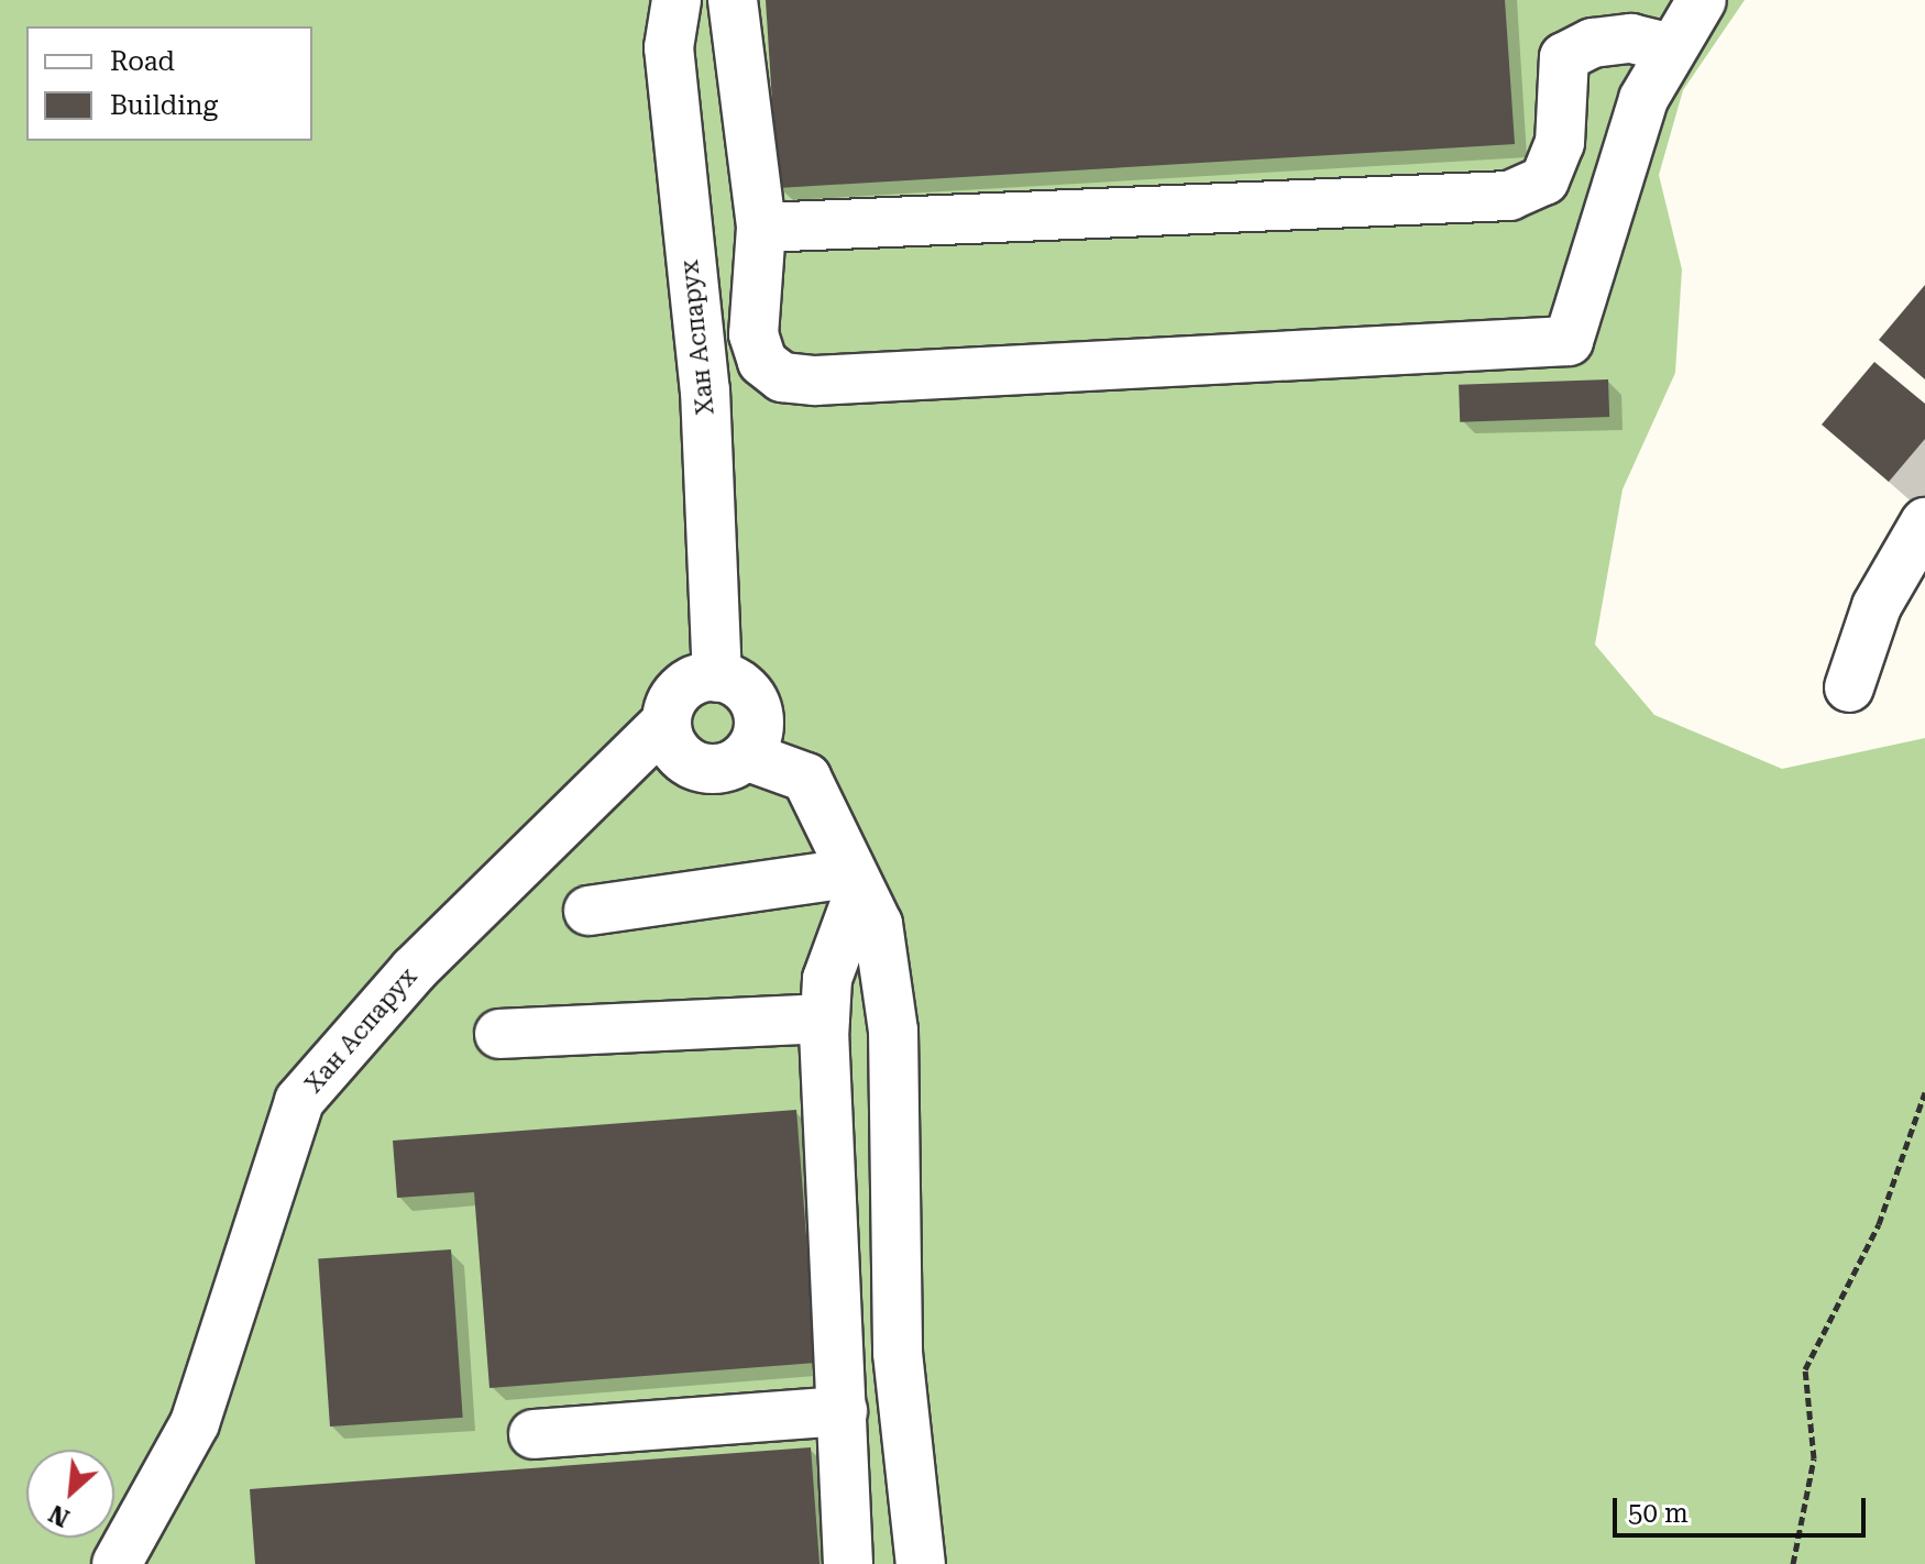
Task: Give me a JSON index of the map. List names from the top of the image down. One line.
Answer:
{"streets":{"street":["Хан Аспарух"]},"legend":["Road","Building"],"scale_bar":"50 m","north":"bottom left"}
